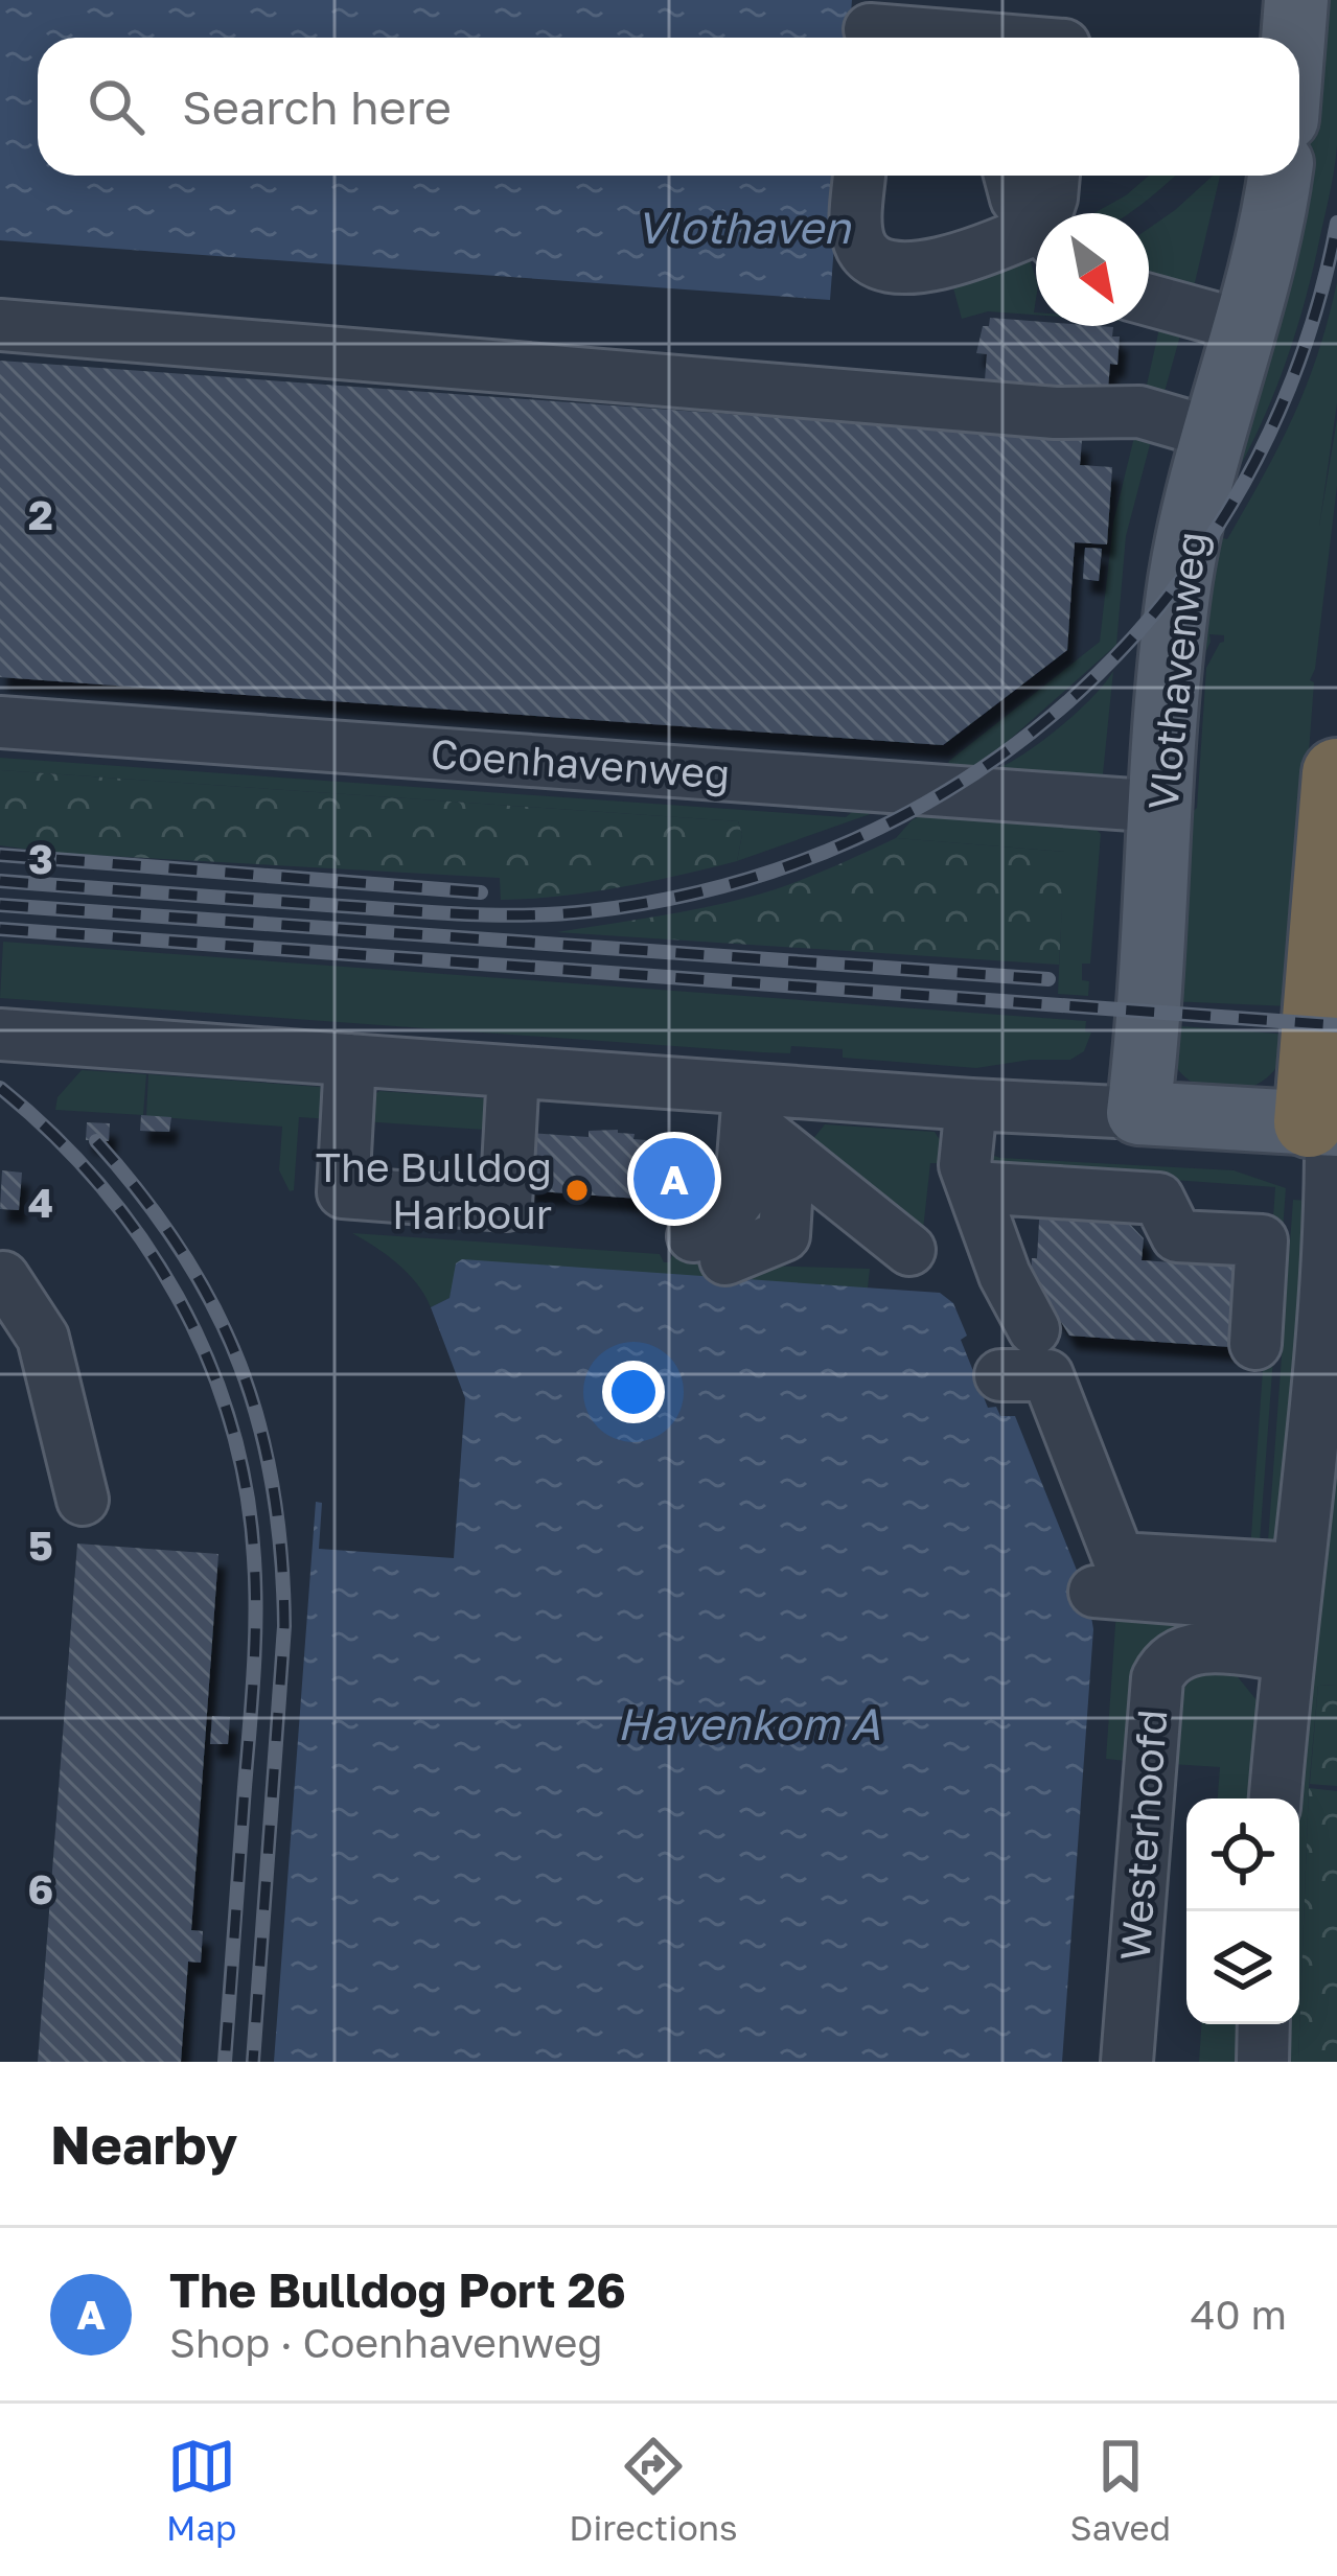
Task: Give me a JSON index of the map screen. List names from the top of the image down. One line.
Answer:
{"streets":{"main road":["Vlothavenweg"],"street":["Coenhavenweg","Westerhoofd"]},"crossings":[["Vlothavenweg","Coenhavenweg"]],"water":["Vlothaven","Havenkom A"],"places":["The Bulldog Harbour"],"north":"bottom right","page":{"search":"Search here","pins":"A","heading":"Nearby","list":[{"mark":"A","name":"The Bulldog Port 26","note":"Shop · Coenhavenweg","value":"40 m"}],"nav":["Map","Directions","Saved"]},"grid":{"rows":["2","3","4","5","6"]}}
